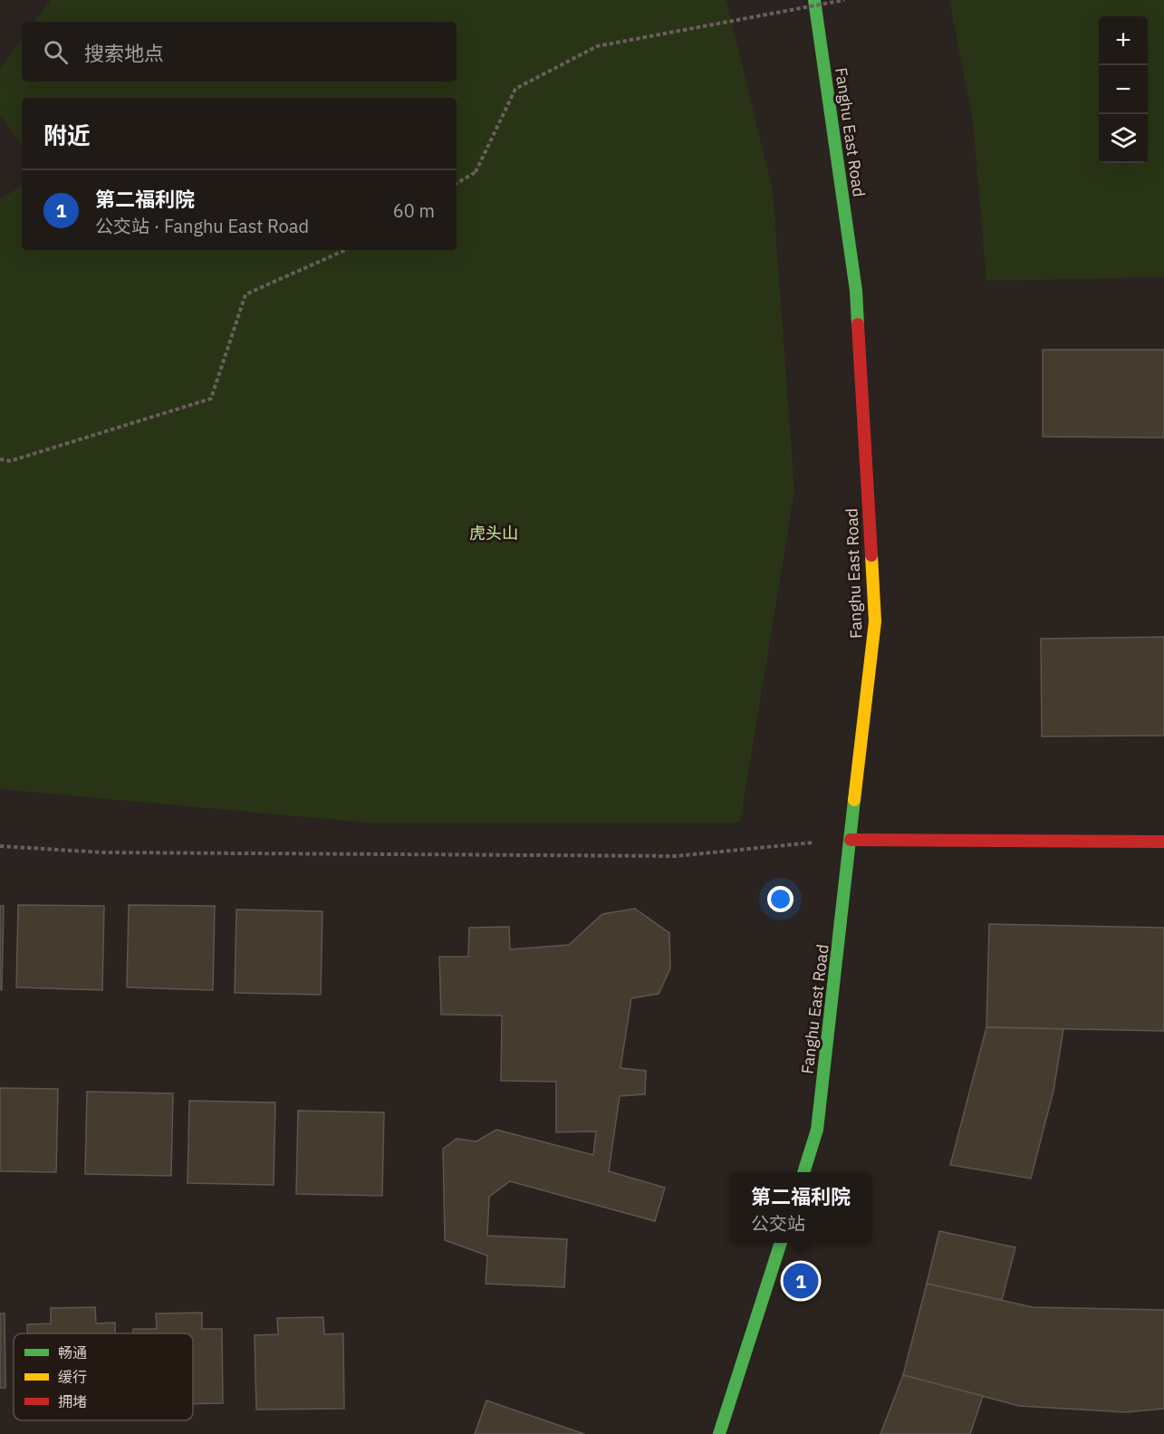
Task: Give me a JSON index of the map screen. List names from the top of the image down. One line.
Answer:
{"streets":{"street":["Fanghu East Road"]},"parks":["虎头山"],"legend":["畅通","缓行","拥堵"],"page":{"map_buttons":["+","−"],"search":"搜索地点","heading":"附近","list":[{"mark":"1","name":"第二福利院","note":"公交站 · Fanghu East Road","value":"60 m"}],"popup":["第二福利院","公交站"],"pins":"1"}}
